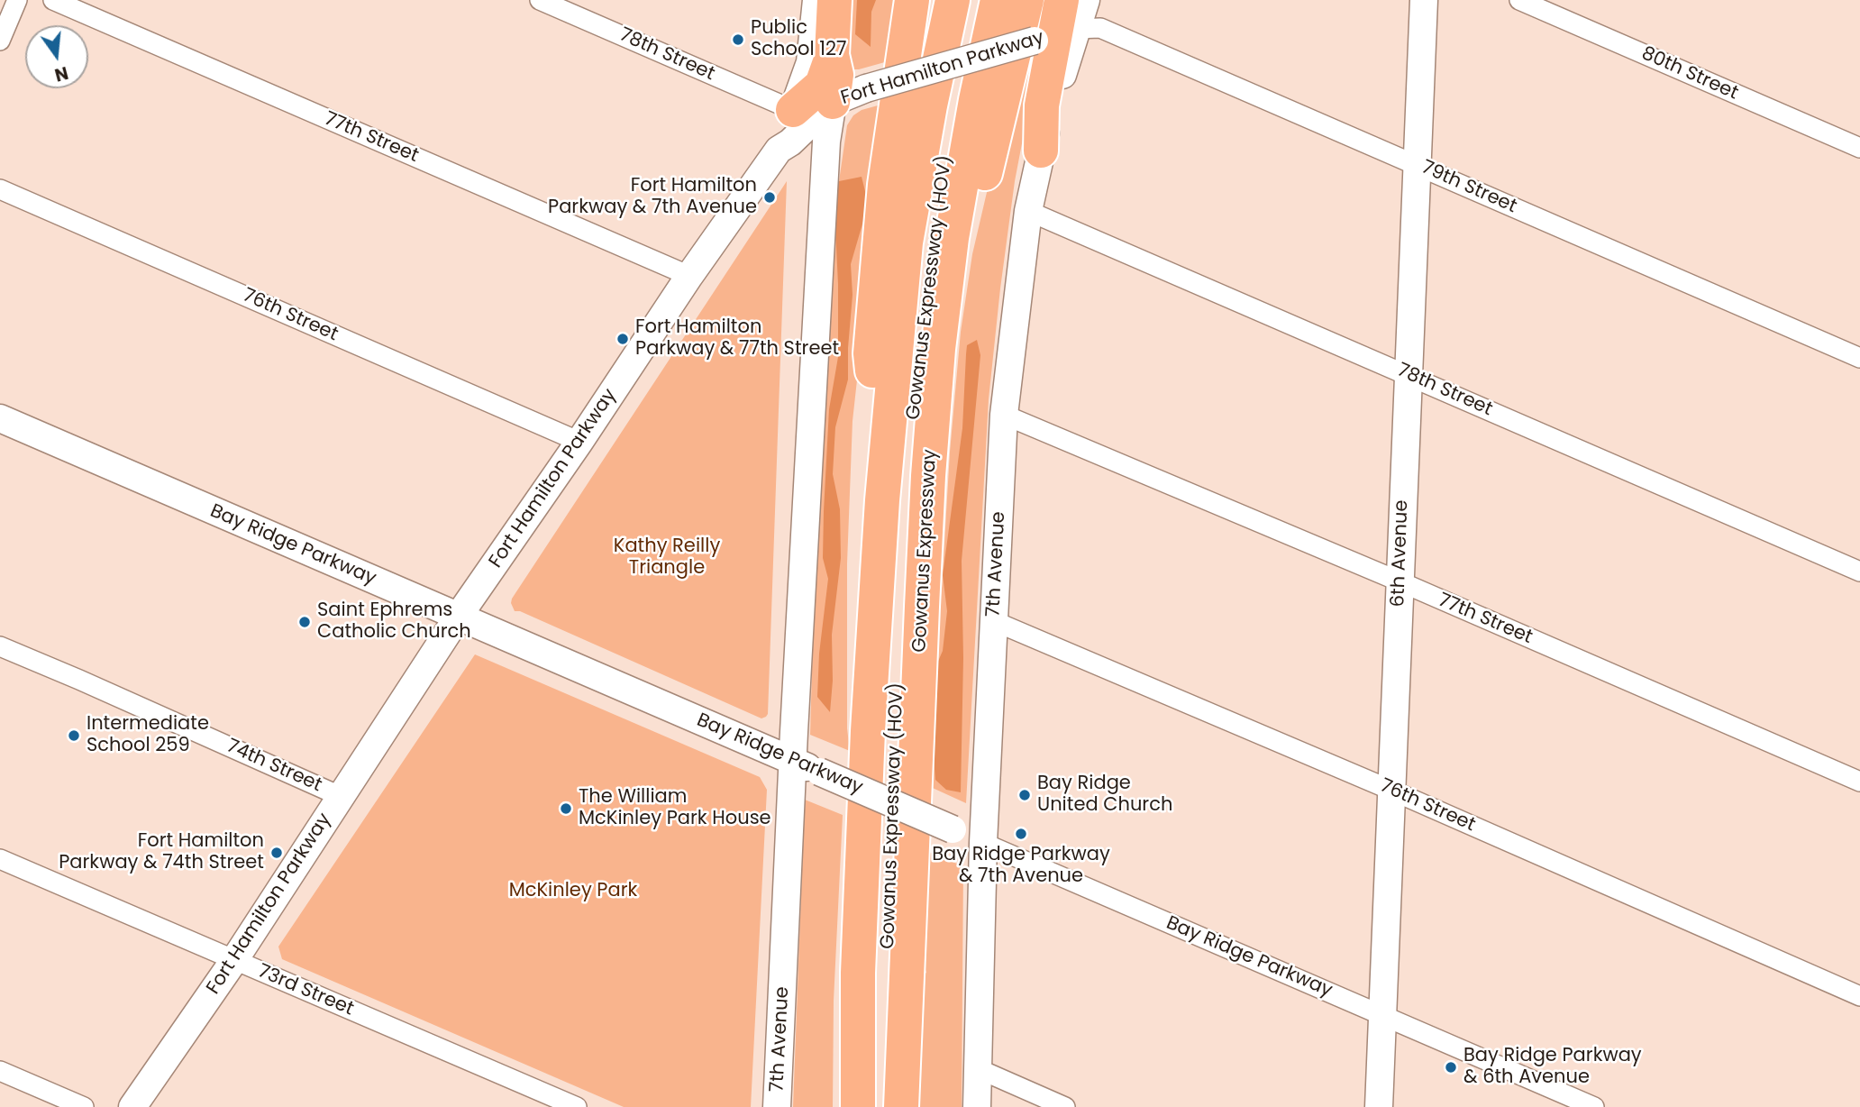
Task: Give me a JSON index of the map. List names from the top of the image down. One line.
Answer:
{"streets":{"highway":["Gowanus Expressway (HOV)","Gowanus Expressway"],"main road":["Fort Hamilton Parkway","Bay Ridge Parkway","6th Avenue","7th Avenue"],"street":["78th Street","80th Street","77th Street","79th Street","76th Street","74th Street","73rd Street"]},"crossings":[["78th Street","6th Avenue"],["78th Street","7th Avenue"],["Fort Hamilton Parkway","77th Street"],["Fort Hamilton Parkway","79th Street"],["Fort Hamilton Parkway","76th Street"],["Fort Hamilton Parkway","Bay Ridge Parkway"],["Fort Hamilton Parkway","7th Avenue"],["Fort Hamilton Parkway","74th Street"],["Fort Hamilton Parkway","73rd Street"],["77th Street","6th Avenue"],["77th Street","7th Avenue"],["79th Street","6th Avenue"],["76th Street","6th Avenue"],["76th Street","7th Avenue"],["Bay Ridge Parkway","6th Avenue"],["Bay Ridge Parkway","7th Avenue"]],"parks":["Kathy Reilly Triangle","McKinley Park"],"places":["Public School 127","Fort Hamilton Parkway & 7th Avenue","Fort Hamilton Parkway & 77th Street","Saint Ephrems Catholic Church","Intermediate School 259","Bay Ridge United Church","The William McKinley Park House","Bay Ridge Parkway & 7th Avenue","Fort Hamilton Parkway & 74th Street","Bay Ridge Parkway & 6th Avenue"],"north":"bottom"}
